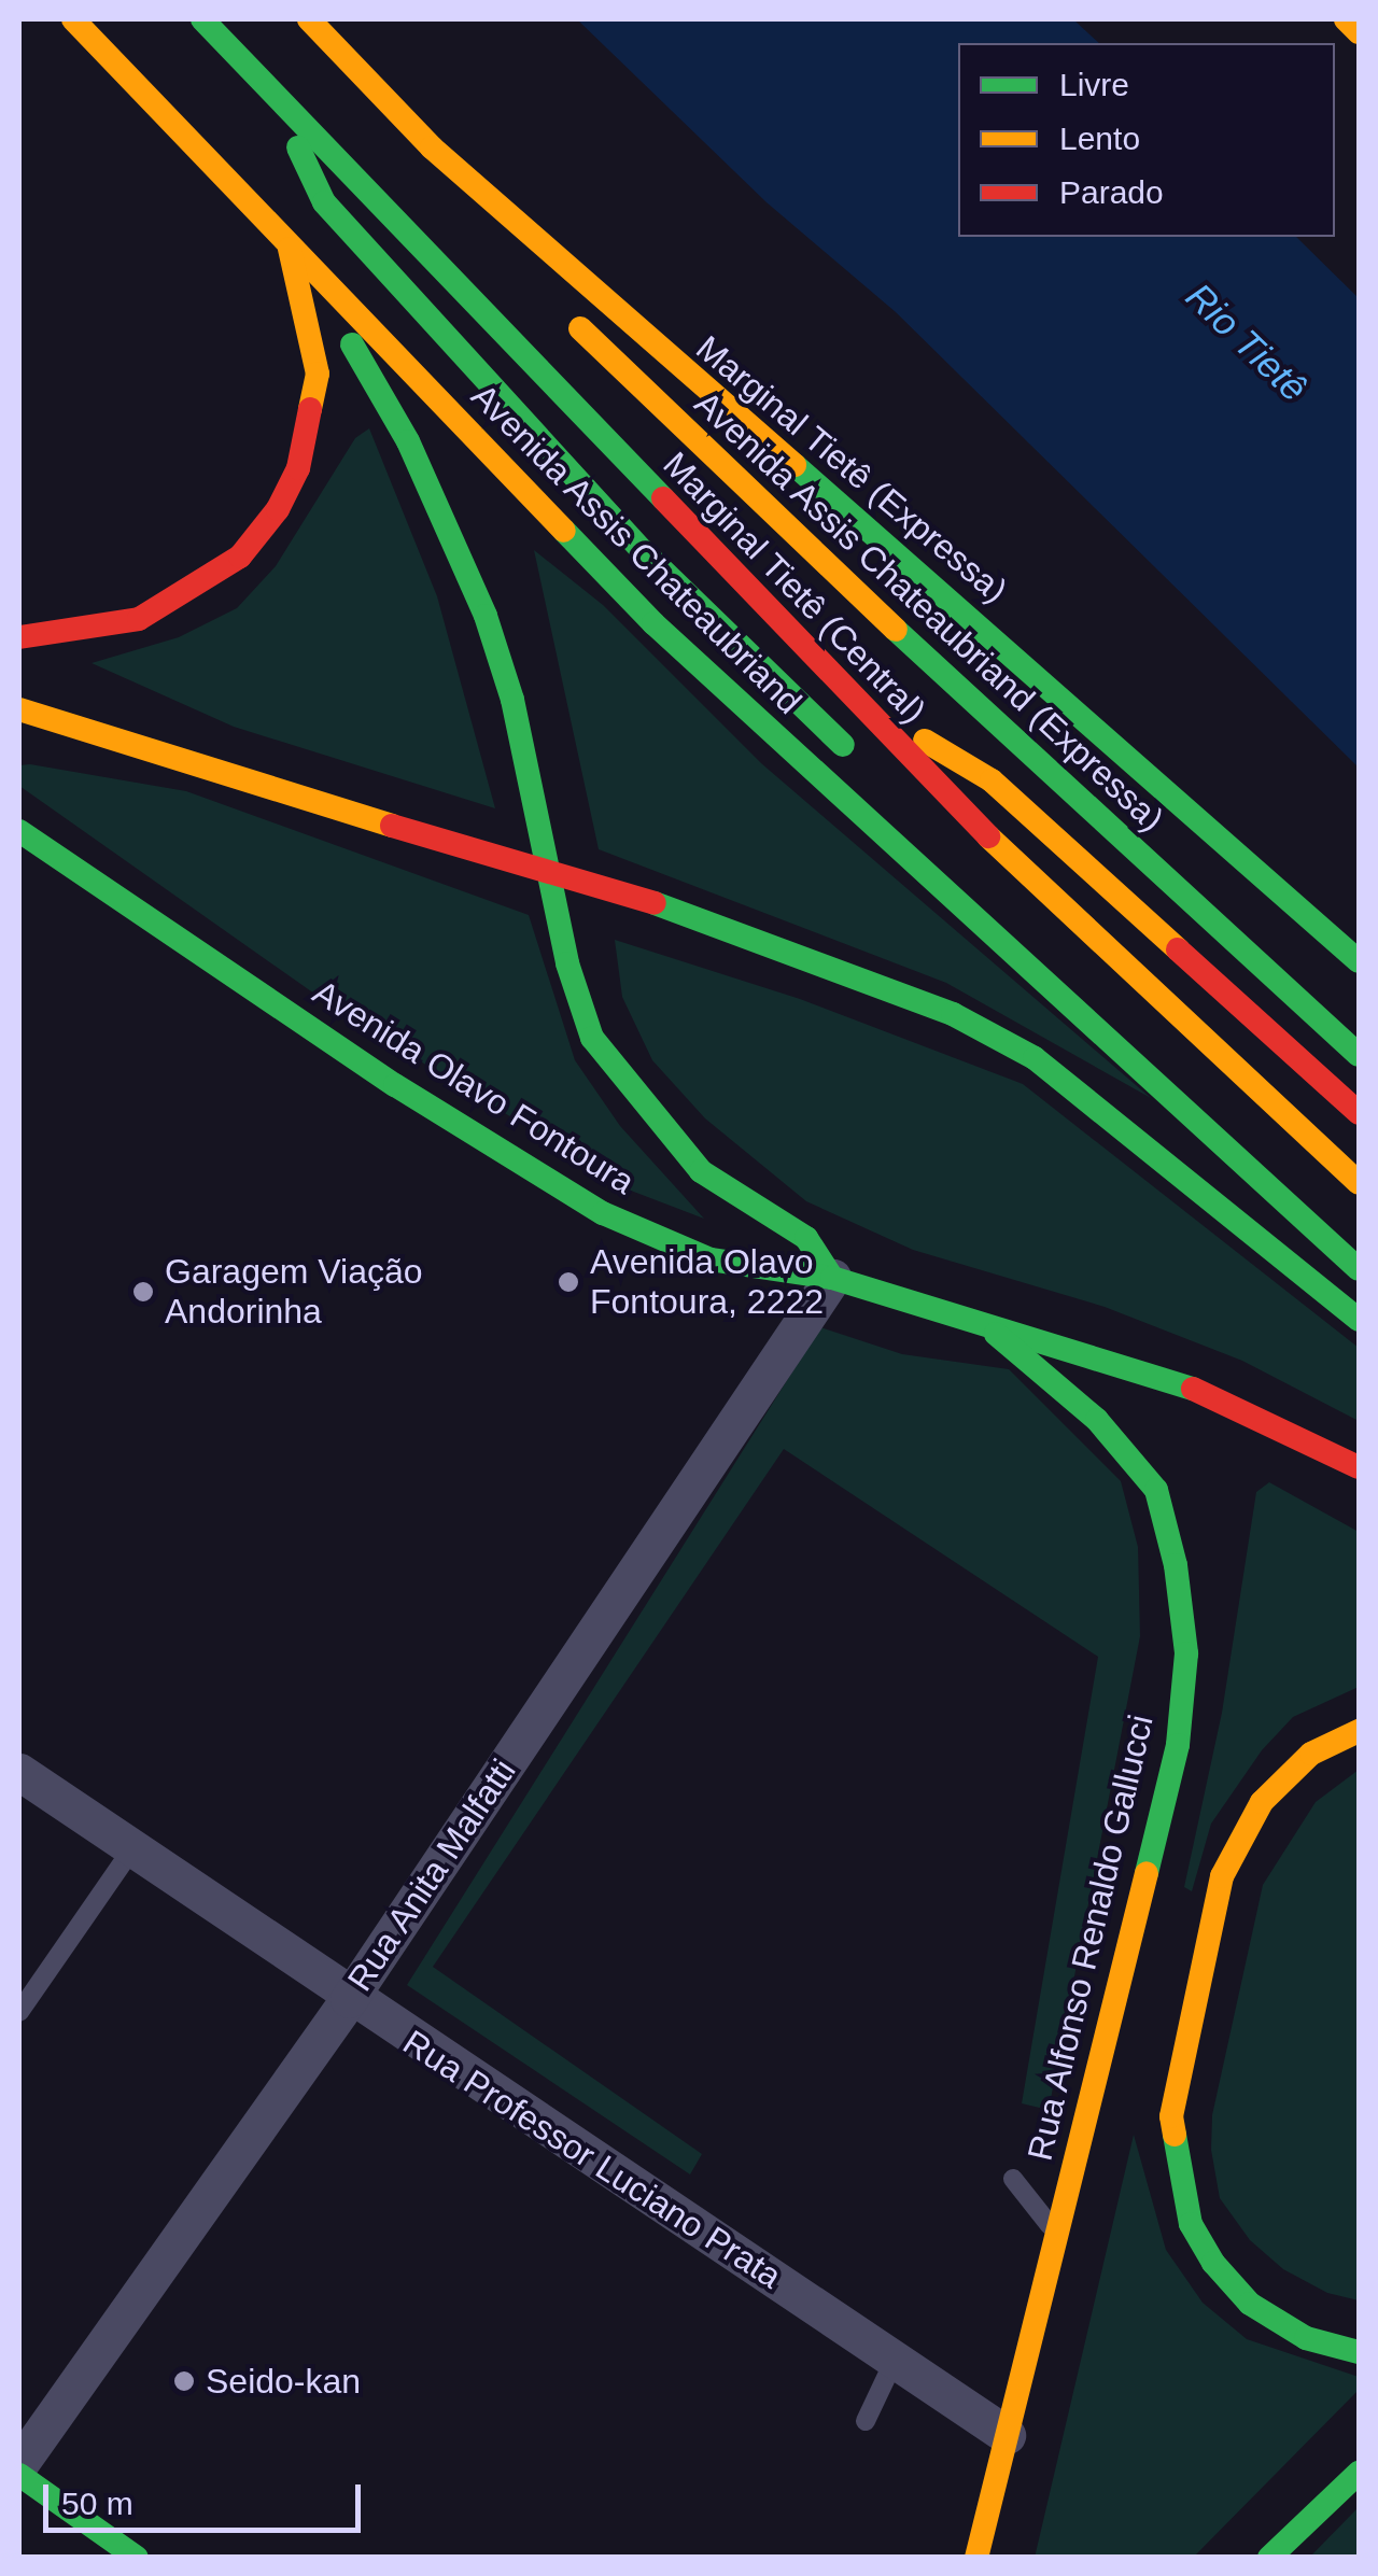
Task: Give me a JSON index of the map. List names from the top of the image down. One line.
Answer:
{"streets":{"main road":["Marginal Tietê (Expressa)","Avenida Assis Chateaubriand","Marginal Tietê (Central)","Avenida Assis Chateaubriand (Expressa)","Avenida Olavo Fontoura","Rua Alfonso Renaldo Gallucci"],"street":["Rua Anita Malfatti","Rua Professor Luciano Prata"]},"crossings":[["Avenida Olavo Fontoura","Rua Anita Malfatti"],["Avenida Olavo Fontoura","Rua Alfonso Renaldo Gallucci"],["Rua Anita Malfatti","Rua Professor Luciano Prata"],["Rua Alfonso Renaldo Gallucci","Rua Professor Luciano Prata"]],"water":["Rio Tietê"],"places":["Avenida Olavo Fontoura, 2222","Garagem Viação Andorinha","Seido-kan"],"legend":["Livre","Lento","Parado"],"scale_bar":"50 m"}
